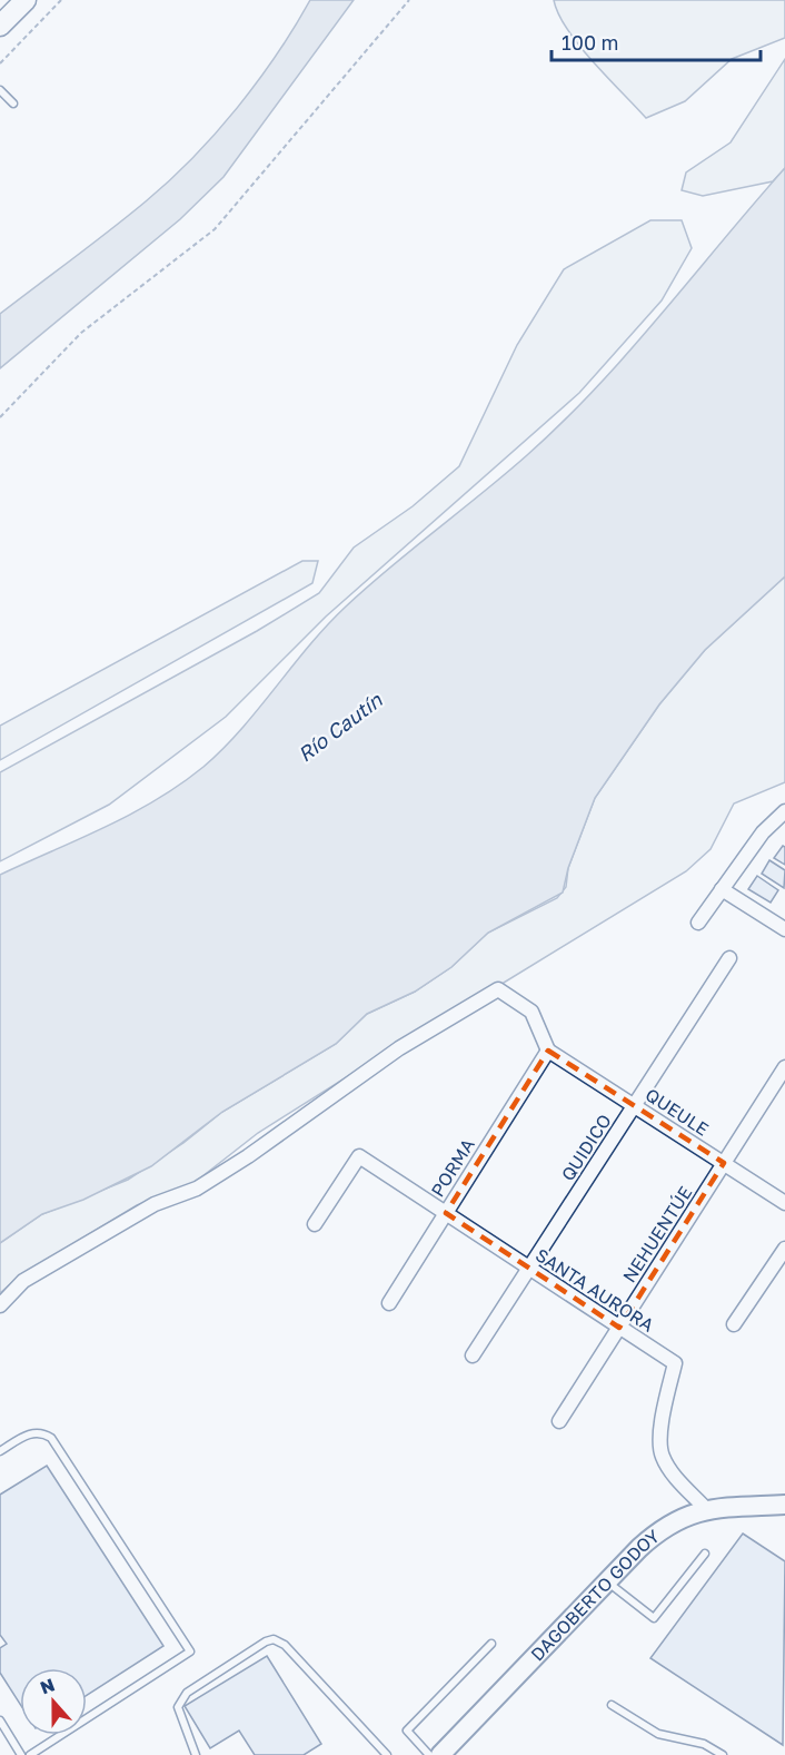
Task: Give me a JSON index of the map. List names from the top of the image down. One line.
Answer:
{"streets":{"street":["QUEULE","QUIDICO","PORMA","NEHUENTÚE","SANTA AURORA","DAGOBERTO GODOY"]},"crossings":[["QUEULE","QUIDICO"],["QUEULE","PORMA"],["QUEULE","NEHUENTÚE"],["QUIDICO","SANTA AURORA"],["PORMA","SANTA AURORA"],["NEHUENTÚE","SANTA AURORA"],["SANTA AURORA","DAGOBERTO GODOY"]],"water":["Río Cautín"],"scale_bar":"100 m","north":"top"}
